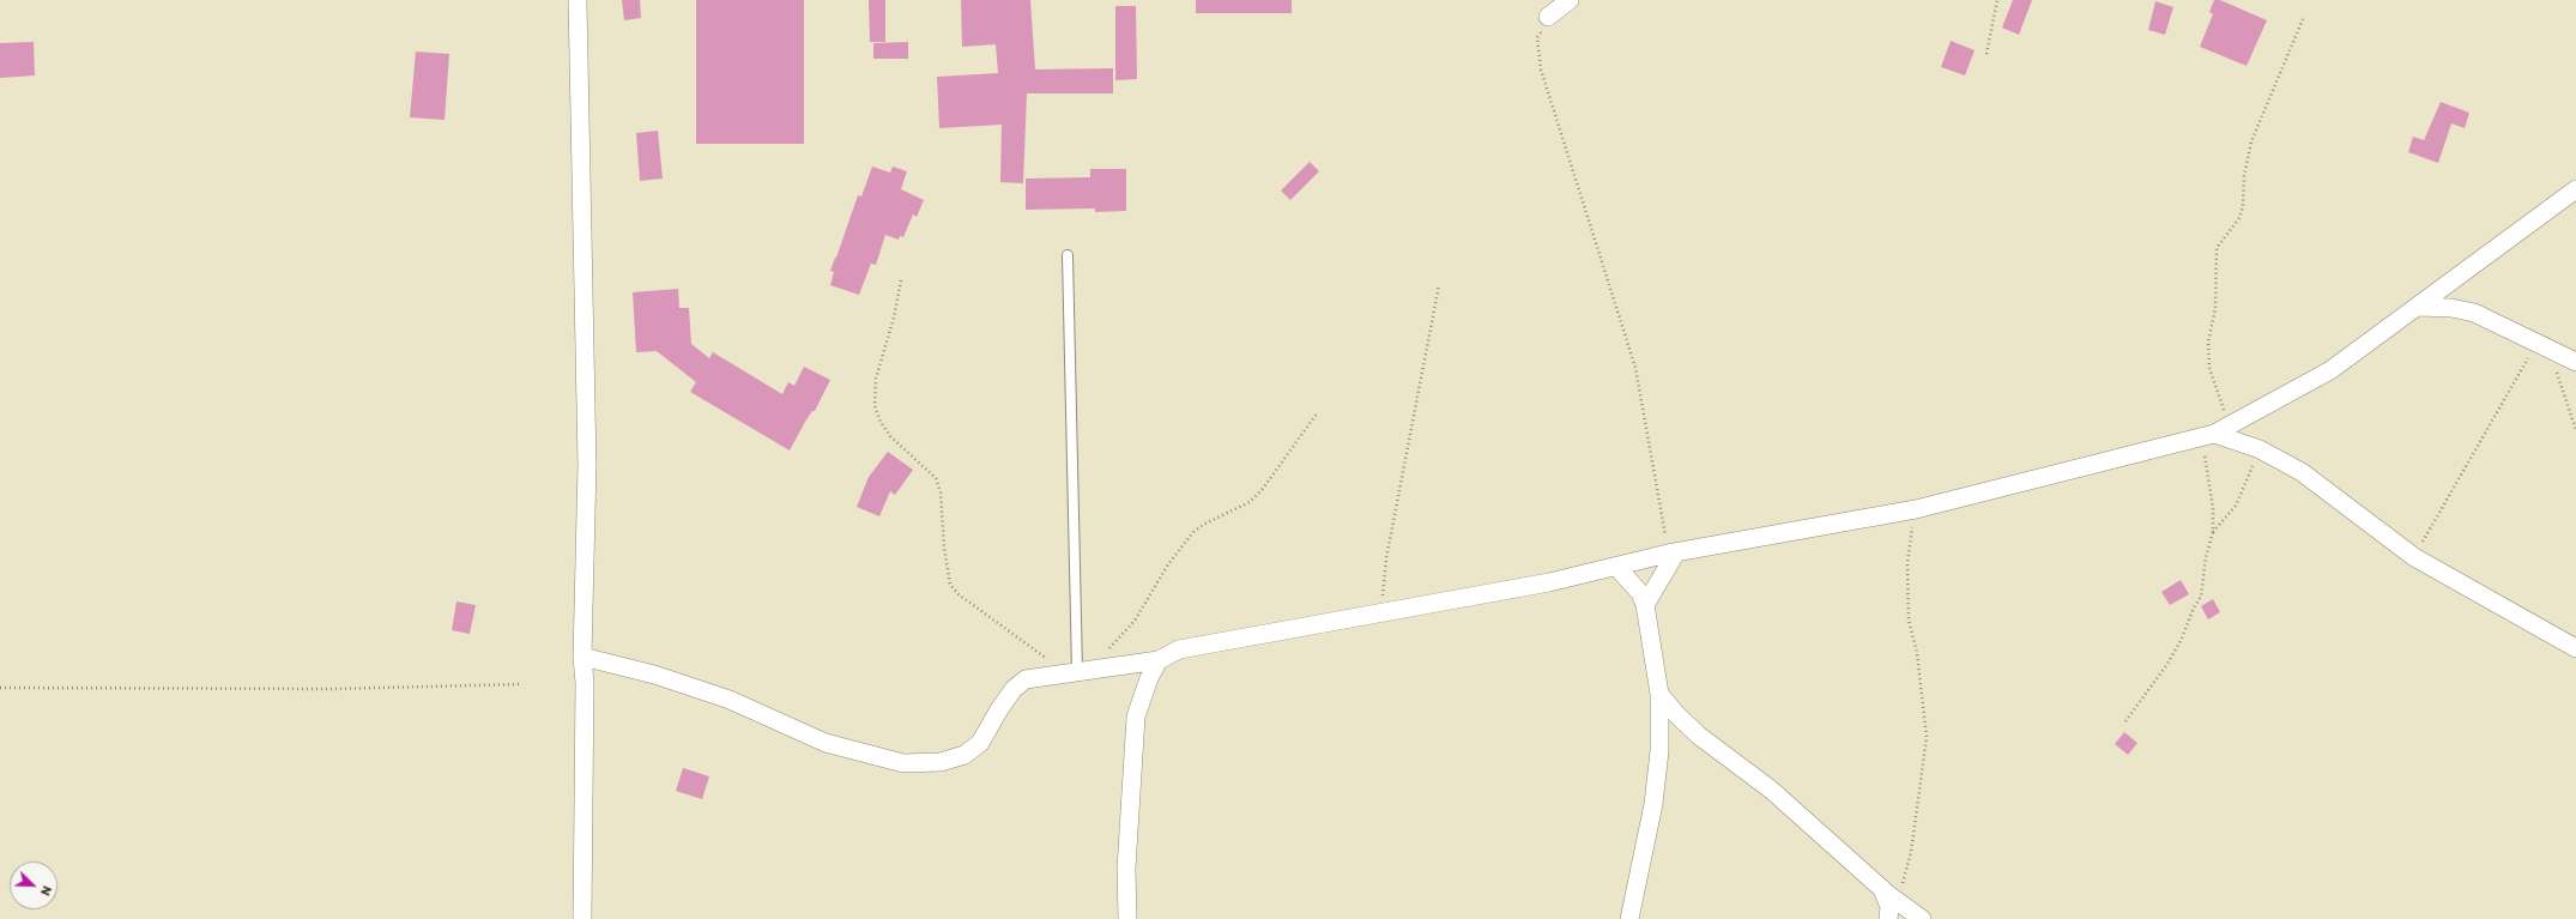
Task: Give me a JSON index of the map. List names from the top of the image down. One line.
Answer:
{"north":"bottom right"}
